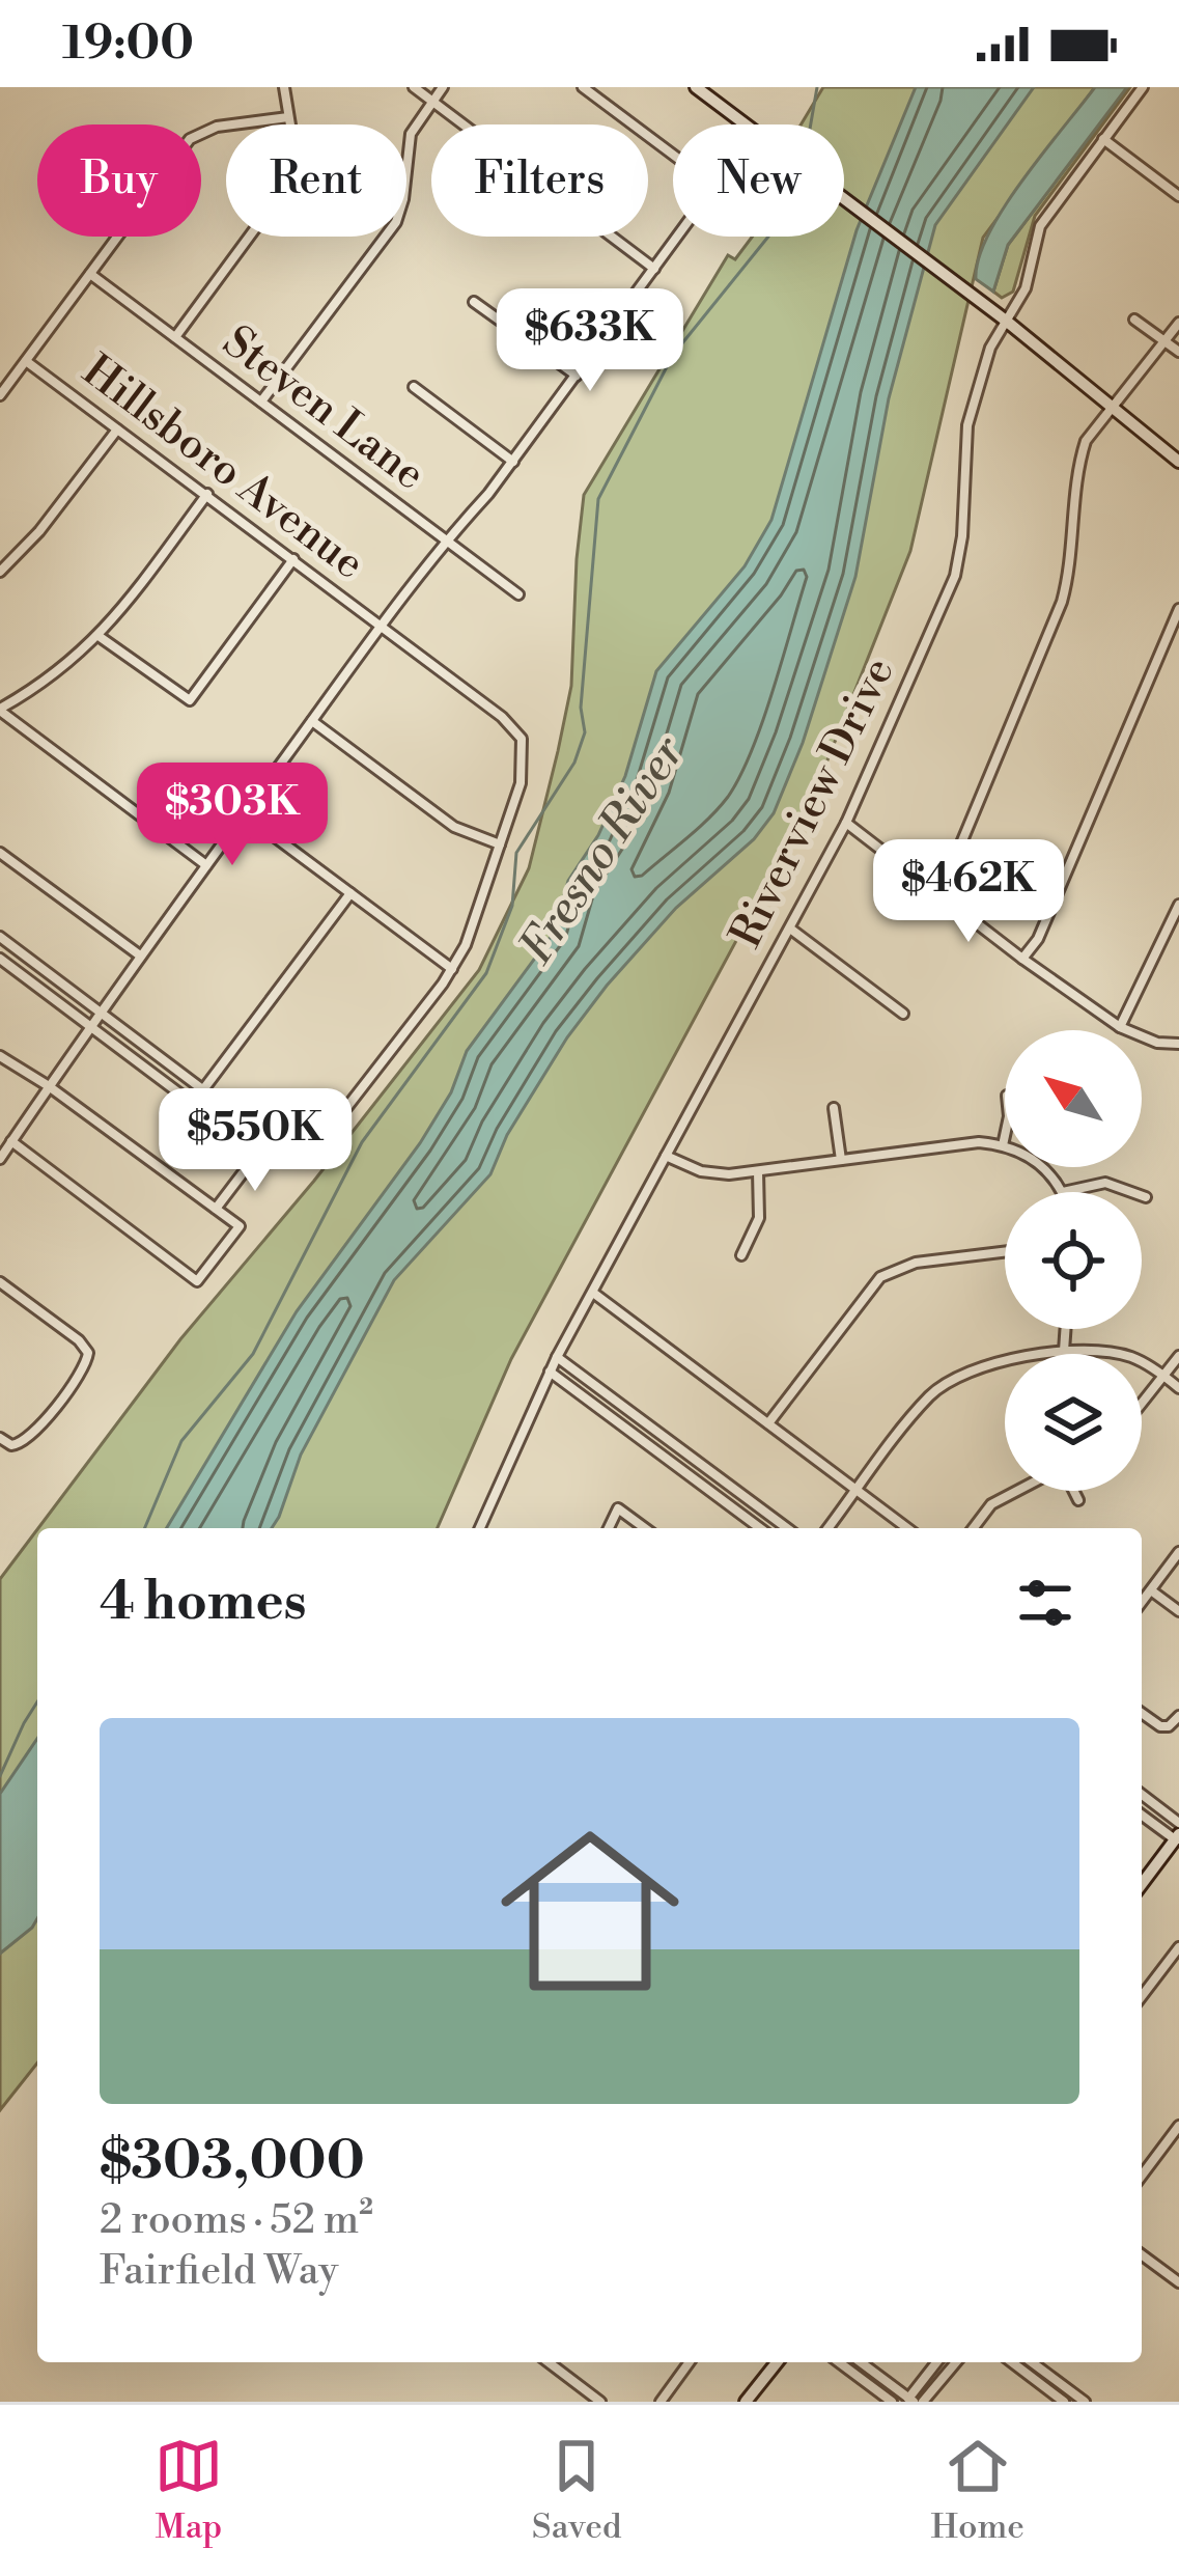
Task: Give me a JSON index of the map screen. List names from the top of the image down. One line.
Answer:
{"streets":{"street":["Steven Lane","Hillsboro Avenue","Riverview Drive"]},"water":["Fresno River"],"north":"top left","page":{"status":"19:00","chip":["Buy","Rent","Filters","New"],"price":["$633K","$303K","$462K","$550K"],"heading":"4 homes","list":[{"name":"$303,000","note":"2 rooms · 52 m² · Fairfield Way"}],"tabs":["Map","Saved","Home"]}}
